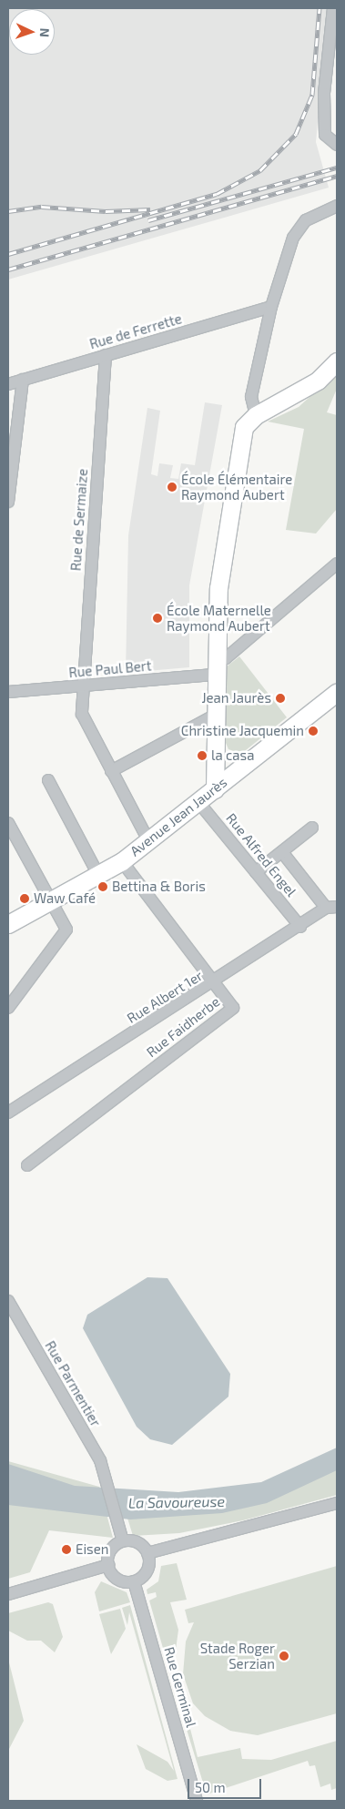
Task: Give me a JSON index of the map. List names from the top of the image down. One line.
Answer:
{"streets":{"main road":["Avenue Jean Jaurès"],"street":["Rue de Ferrette","Rue de Sermaize","Rue Paul Bert","Rue Alfred Engel","Rue Albert 1er","Rue Faidherbe","Rue Parmentier","Rue Germinal"]},"crossings":[["Rue de Ferrette","Rue de Sermaize"],["Rue de Sermaize","Rue Paul Bert"],["Rue de Sermaize","Avenue Jean Jaurès"],["Avenue Jean Jaurès","Rue Alfred Engel"],["Avenue Jean Jaurès","Rue Faidherbe"],["Rue Alfred Engel","Rue Albert 1er"],["Rue Albert 1er","Rue Faidherbe"],["Rue Parmentier","Rue Germinal"]],"water":["La Savoureuse"],"places":["École Élémentaire Raymond Aubert","École Maternelle Raymond Aubert","Jean Jaurès","Christine Jacquemin","la casa","Bettina & Boris","Waw Café","Eisen","Stade Roger Serzian"],"scale_bar":"50 m","north":"right"}
